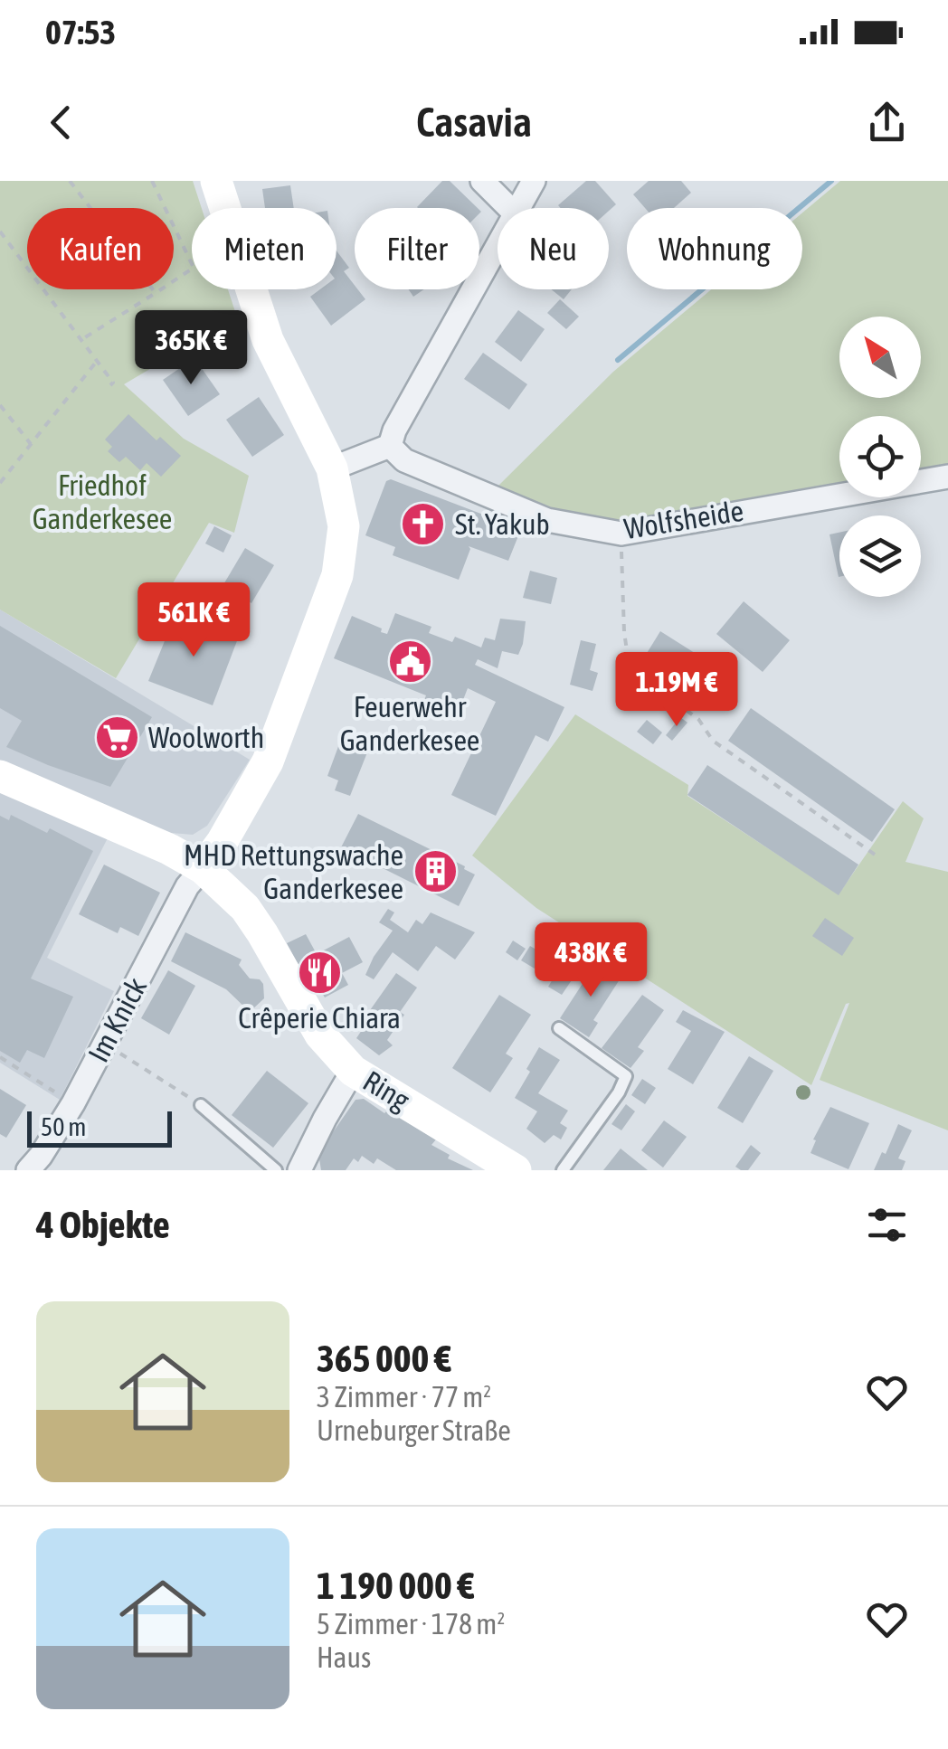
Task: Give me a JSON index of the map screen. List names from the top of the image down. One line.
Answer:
{"streets":{"street":["Wolfsheide","Im Knick","Ring"]},"parks":["Friedhof Ganderkesee"],"places":{"church":["St. Yakub"],"public building":["Feuerwehr Ganderkesee"],"supermarket":["Woolworth"],"building":["MHD Rettungswache Ganderkesee"],"restaurant":["Crêperie Chiara"]},"scale_bar":"50 m","north":"top left","page":{"status":"07:53","header":"Casavia","chip":["Kaufen","Mieten","Filter","Neu","Wohnung"],"price":["365K €","561K €","1.19M €","438K €"],"scale":"50 m","heading":"4 Objekte","list":[{"name":"365 000 €","note":"3 Zimmer · 77 m² · Urneburger Straße"},{"name":"1 190 000 €","note":"5 Zimmer · 178 m² · Haus"}]}}
